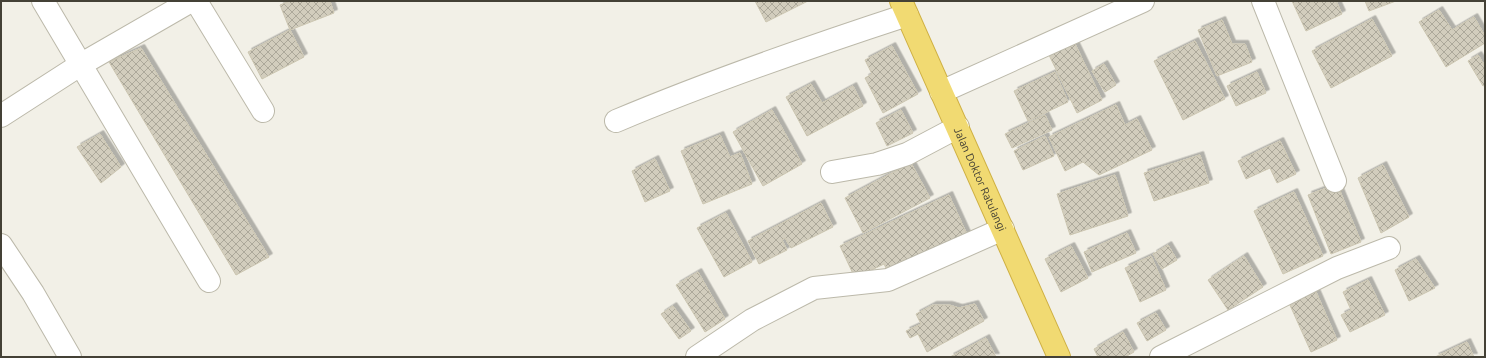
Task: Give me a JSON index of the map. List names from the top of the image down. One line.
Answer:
{"streets":{"highway":["Jalan Doktor Ratulangi"]}}
